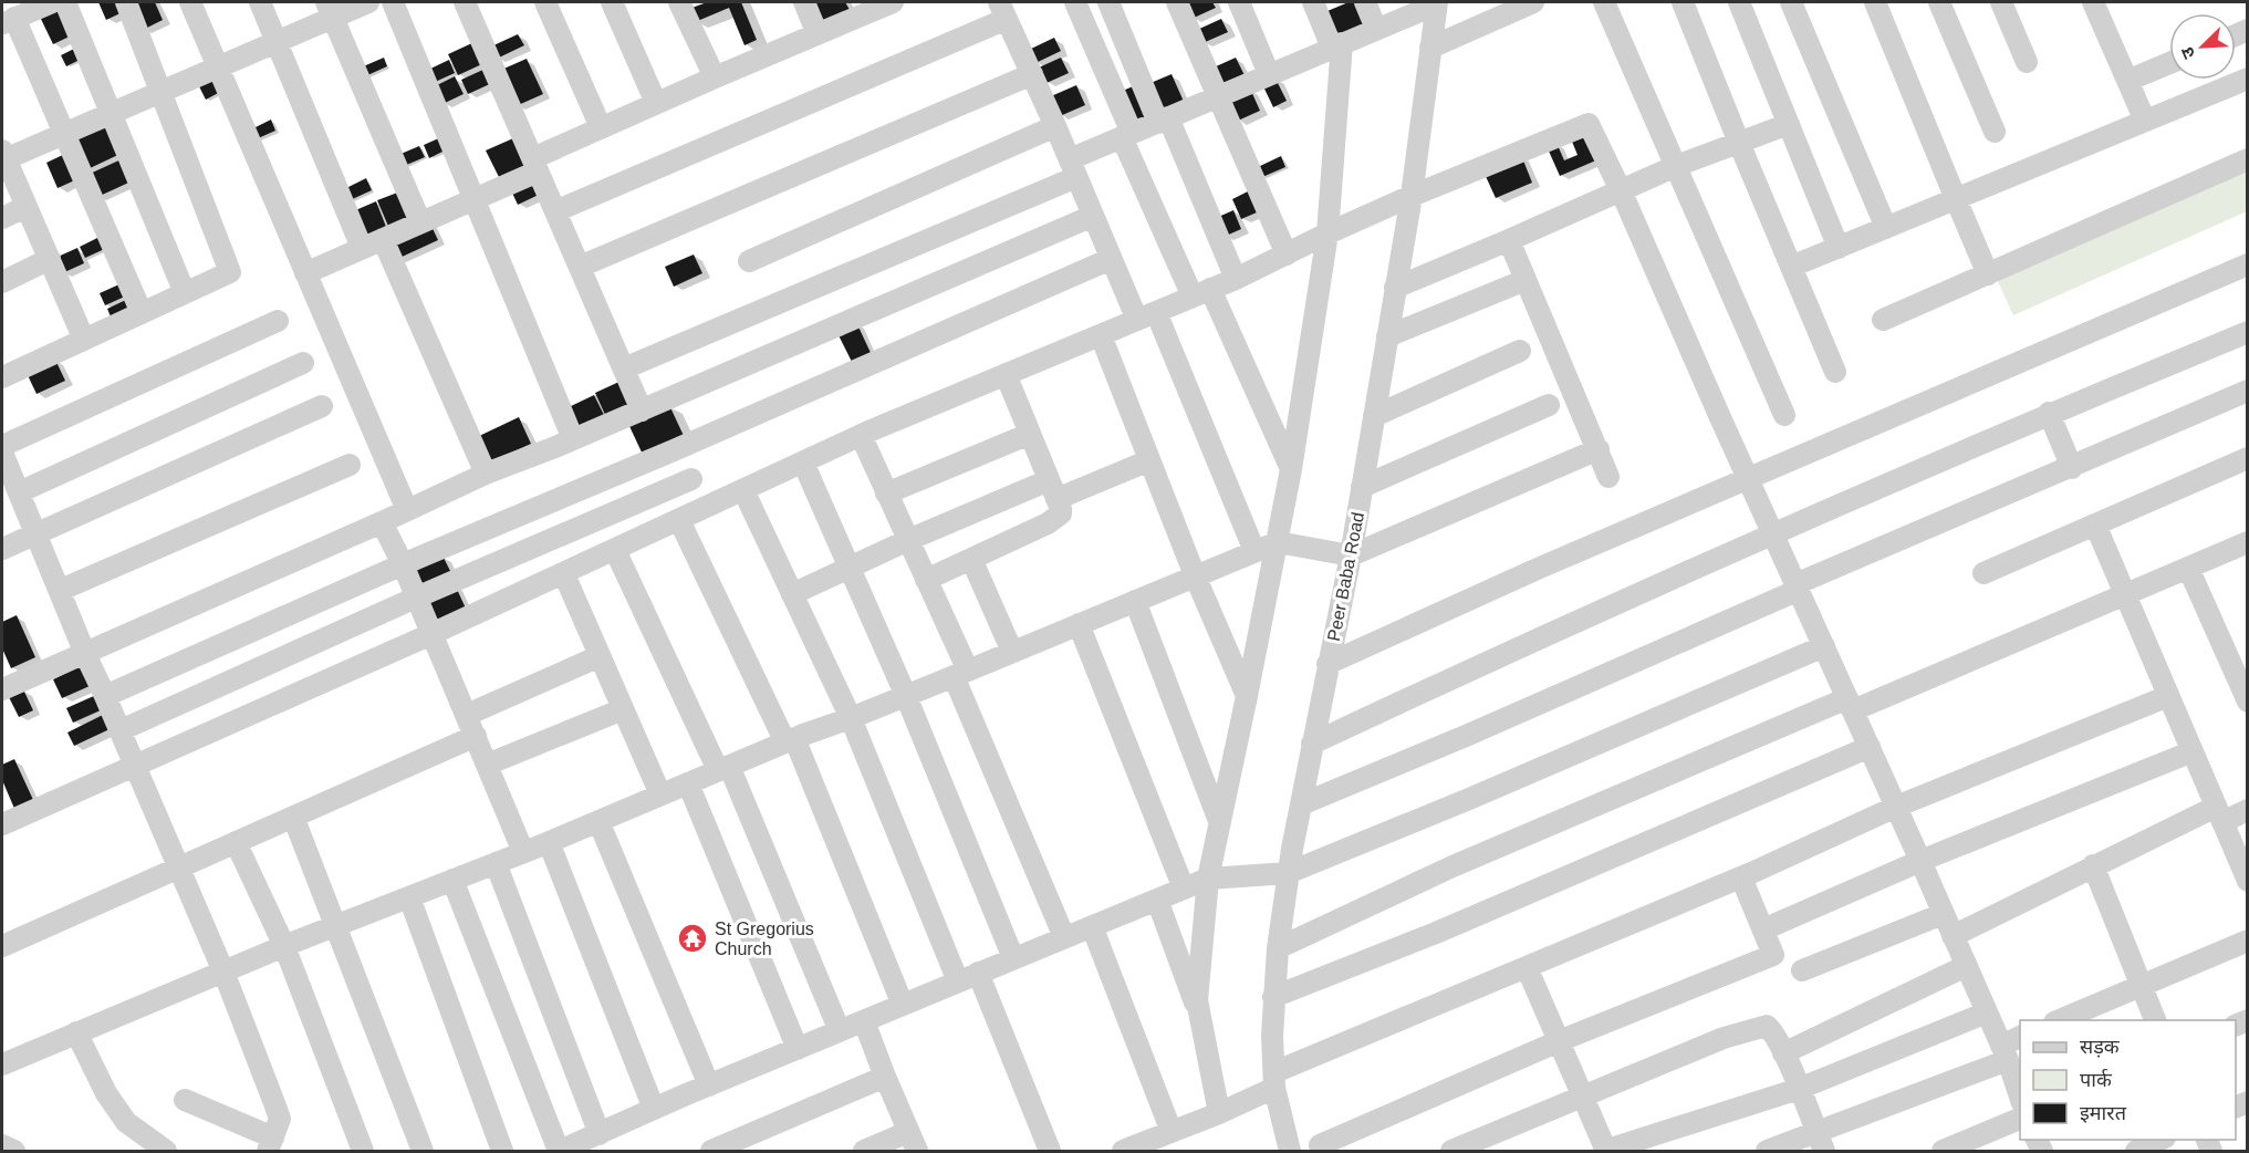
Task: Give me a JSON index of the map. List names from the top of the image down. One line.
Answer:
{"streets":{"street":["Peer Baba Road"]},"places":{"temple":["St Gregorius Church"]},"legend":["सड़क","पार्क","इमारत"],"north":"bottom left"}
